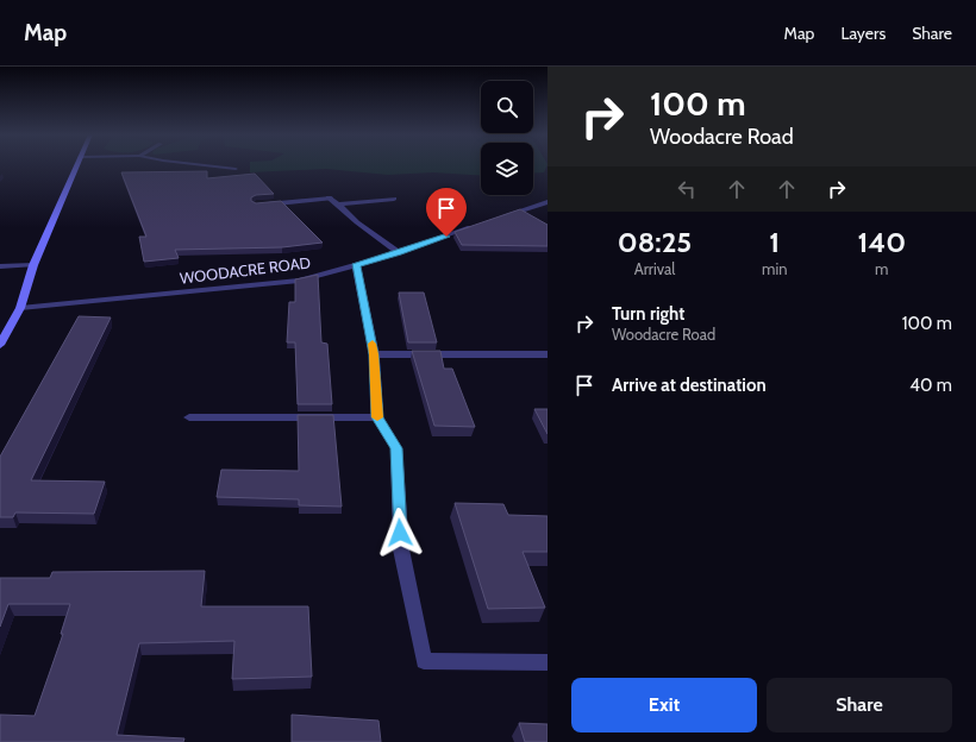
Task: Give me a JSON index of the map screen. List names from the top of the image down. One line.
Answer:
{"streets":{"street":["WOODACRE ROAD"]},"page":{"header":"Map","nav":["Map","Layers","Share"],"turn":["100 m","Woodacre Road"],"eta":["08:25","Arrival","1","min","140","m"],"list":[{"name":"Turn right","note":"Woodacre Road","value":"100 m"},{"name":"Arrive at destination","value":"40 m"}],"buttons":["Exit","Share"]}}
